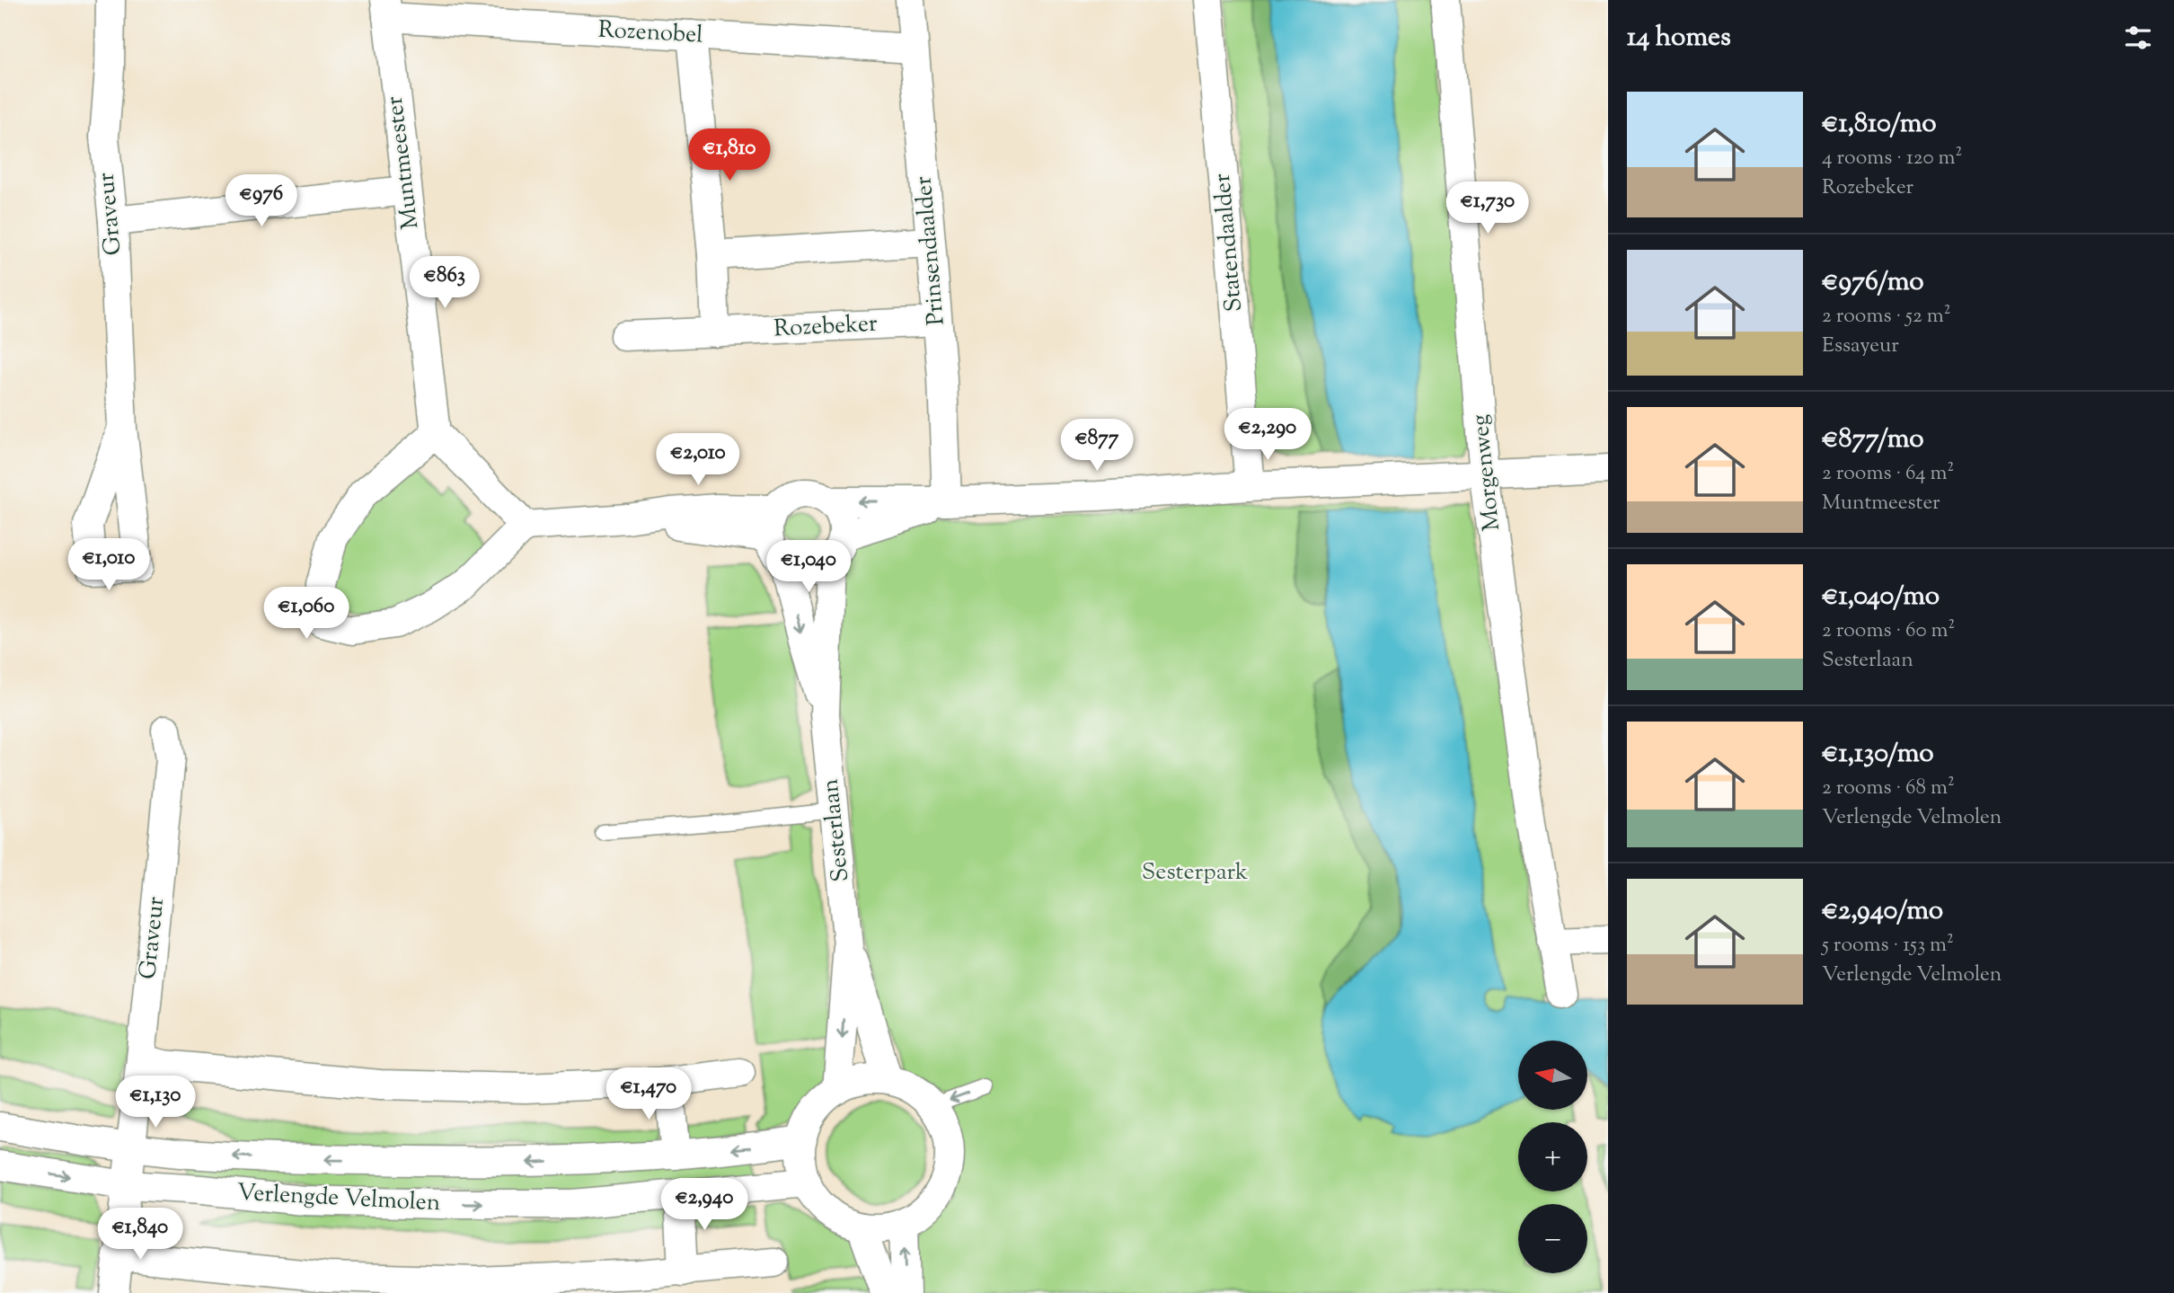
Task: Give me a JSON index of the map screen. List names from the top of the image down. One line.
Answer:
{"streets":{"street":["Rozenobel","Muntmeester","Graveur","Statendaalder","Prinsendaalder","Rozebeker","Morgenweg","Sesterlaan","Verlengde Velmolen"]},"crossings":[["Rozenobel","Muntmeester"],["Rozenobel","Prinsendaalder"],["Graveur","Verlengde Velmolen"],["Prinsendaalder","Rozebeker"],["Sesterlaan","Verlengde Velmolen"]],"parks":["Sesterpark"],"north":"left","page":{"heading":"14 homes","list":[{"name":"€1,810/mo","note":"4 rooms · 120 m² · Rozebeker"},{"name":"€976/mo","note":"2 rooms · 52 m² · Essayeur"},{"name":"€877/mo","note":"2 rooms · 64 m² · Muntmeester"},{"name":"€1,040/mo","note":"2 rooms · 60 m² · Sesterlaan"},{"name":"€1,130/mo","note":"2 rooms · 68 m² · Verlengde Velmolen"},{"name":"€2,940/mo","note":"5 rooms · 153 m² · Verlengde Velmolen"}],"price":["€1,810","€976","€1,730","€863","€2,290","€877","€2,010","€1,010","€1,040","€1,060","€1,470","€1,130","€2,940","€1,840"],"map_buttons":["+","−"]}}
